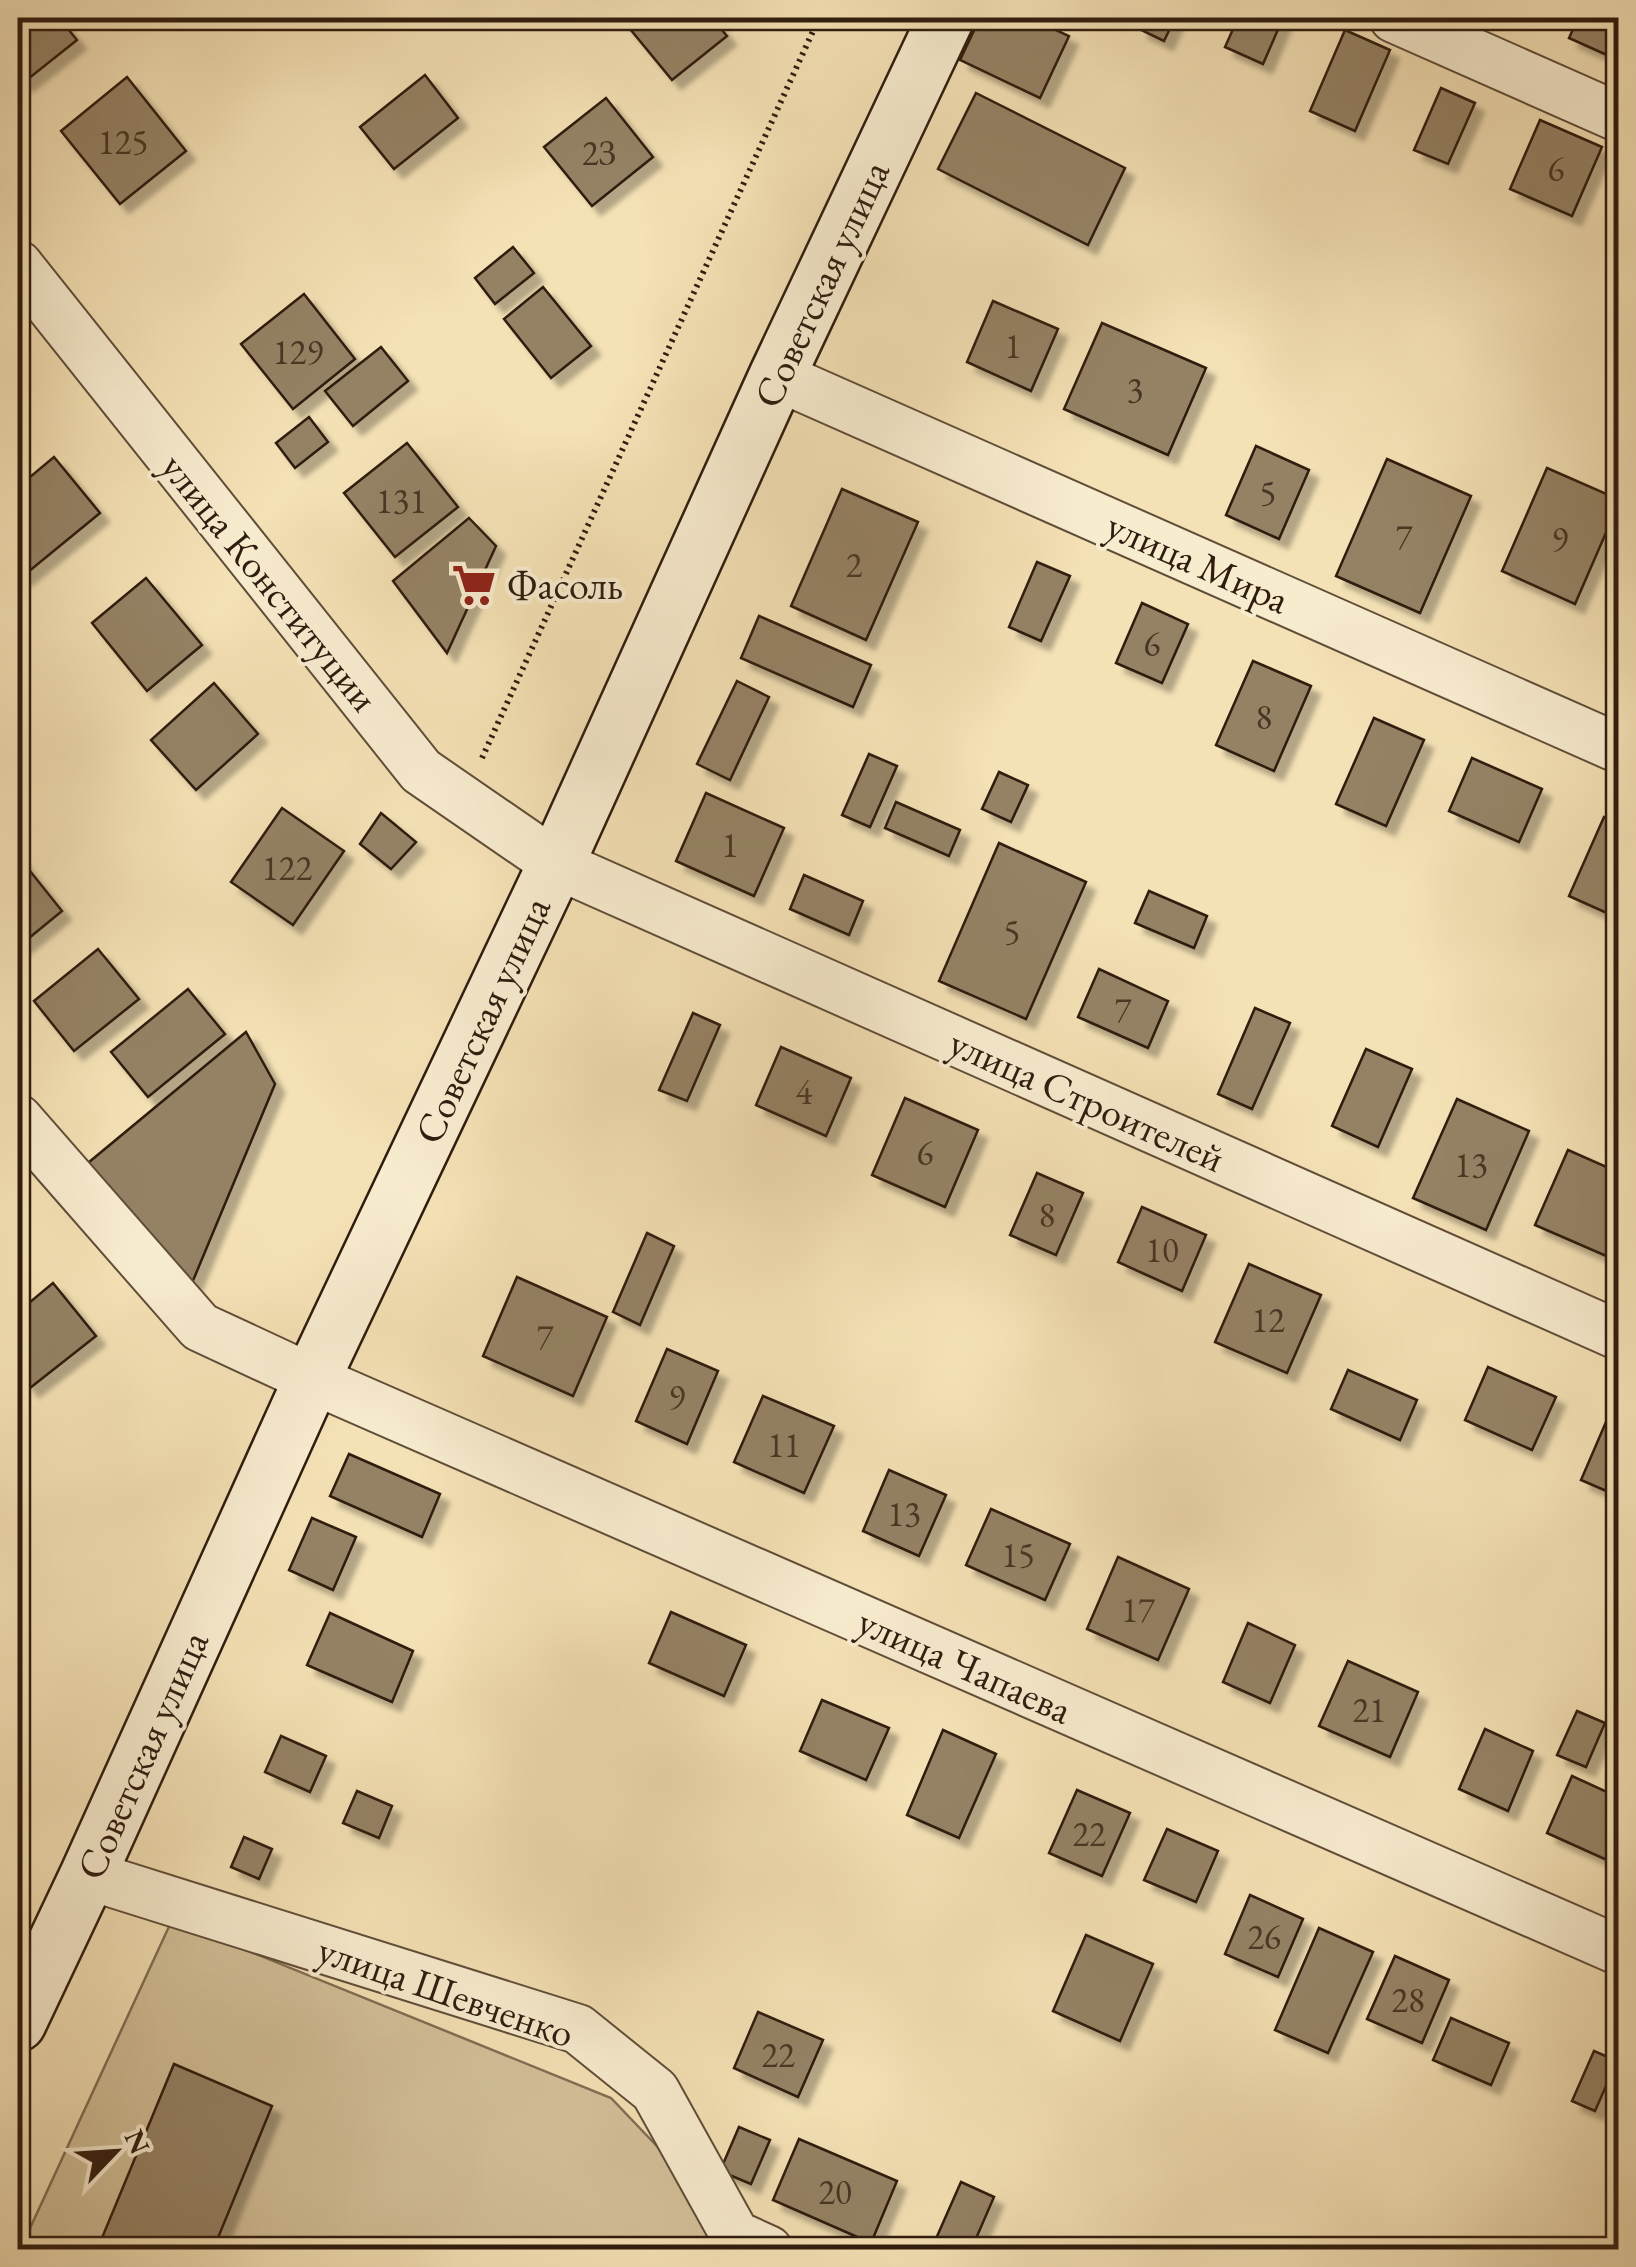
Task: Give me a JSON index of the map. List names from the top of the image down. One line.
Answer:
{"streets":{"main road":["Советская улица"],"street":["улица Мира","улица Конституции","улица Строителей","улица Чапаева","улица Шевченко"]},"crossings":[["Советская улица","улица Мира"],["Советская улица","улица Конституции"],["Советская улица","улица Строителей"],["Советская улица","улица Чапаева"],["Советская улица","улица Шевченко"],["улица Конституции","улица Строителей"]],"places":{"supermarket":["Фасоль"]},"house_numbers":["125","2З","6","1","129","3","5","131","7","9","2","6","8","1","122","5","7","4","6","13","8","10","12","7","9","11","13","15","17","21","22","26","28","22","20"],"north":"top right"}
